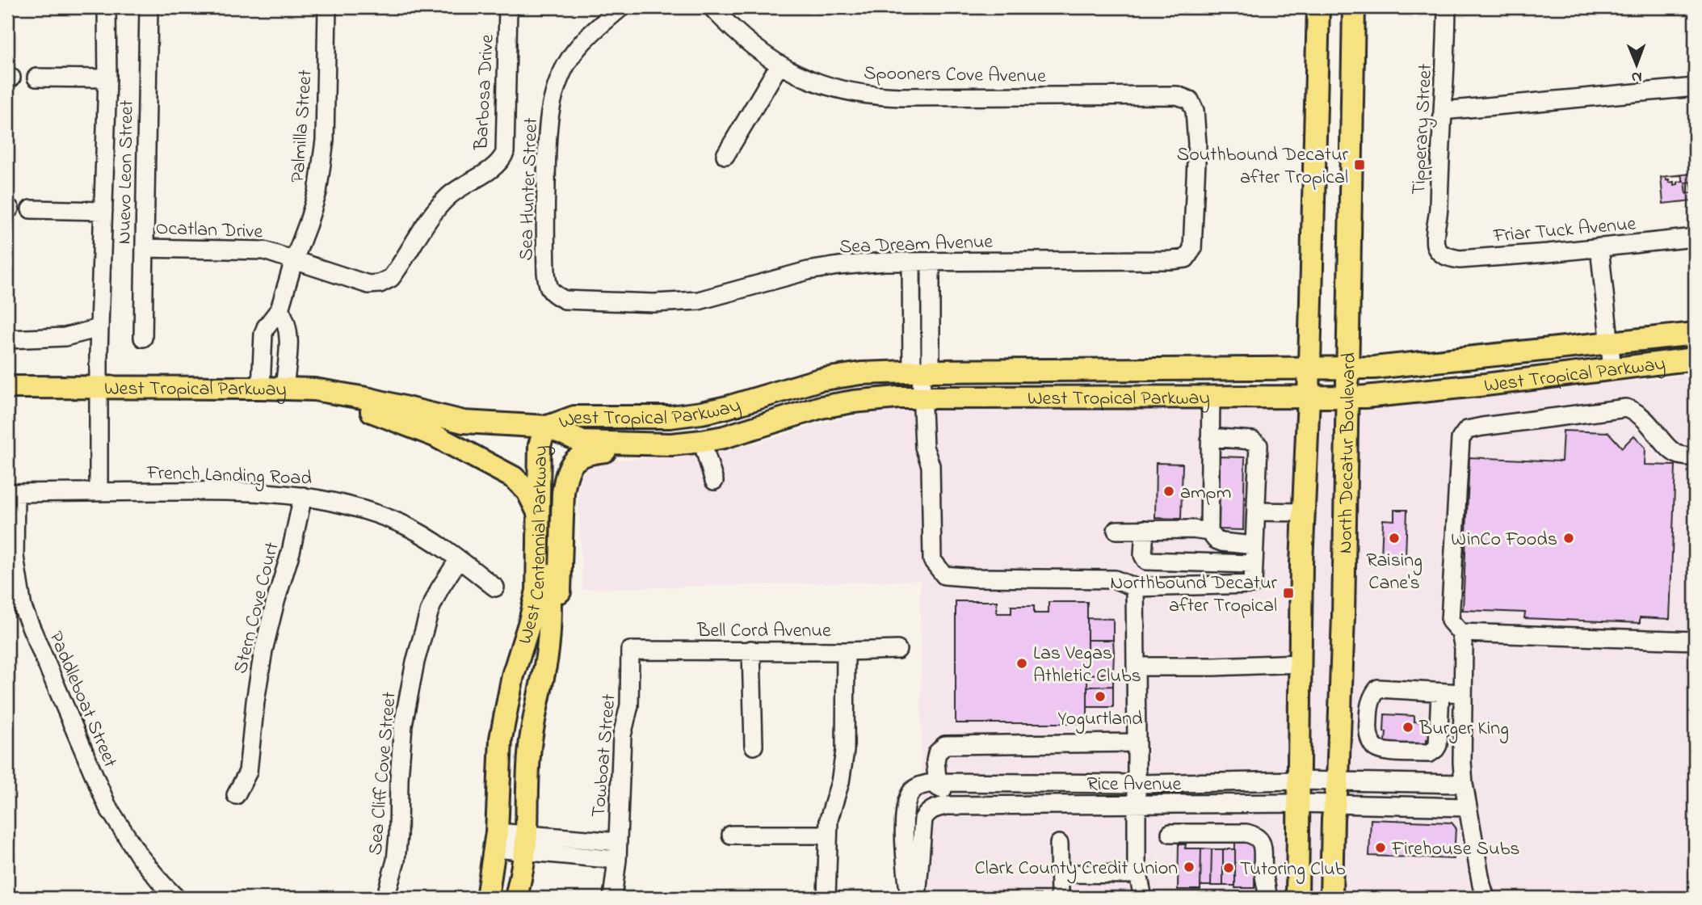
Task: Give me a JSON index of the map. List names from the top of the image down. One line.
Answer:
{"streets":{"main road":["West Tropical Parkway","North Decatur Boulevard","West Centennial Parkway"],"street":["Spooners Cove Avenue","Barbosa Drive","Palmilla Street","Tipperary Street","Nuevo Leon Street","Sea Hunter Street","Ocatlan Drive","Friar Tuck Avenue","Sea Dream Avenue","French Landing Road","Stern Cove Court","Bell Cord Avenue","Paddleboat Street","Towboat Street","Sea Cliff Cove Street","Rice Avenue"]},"crossings":[["Spooners Cove Avenue","Sea Dream Avenue"],["Barbosa Drive","Ocatlan Drive"],["Palmilla Street","Ocatlan Drive"],["Palmilla Street","West Tropical Parkway"],["Tipperary Street","Friar Tuck Avenue"],["Nuevo Leon Street","Ocatlan Drive"],["Sea Hunter Street","Sea Dream Avenue"],["West Tropical Parkway","North Decatur Boulevard"],["West Tropical Parkway","West Centennial Parkway"],["North Decatur Boulevard","Rice Avenue"],["French Landing Road","Stern Cove Court"],["French Landing Road","Paddleboat Street"],["French Landing Road","Sea Cliff Cove Street"],["Bell Cord Avenue","Towboat Street"]],"places":{"transit":["Southbound Decatur after Tropical","Northbound Decatur after Tropical"],"other":["ampm","Raising Cane's","WinCo Foods","Las Vegas Athletic Clubs","Yogurtland","Burger King","Firehouse Subs","Clark County Credit Union","Tutoring Club"]},"north":"bottom"}
